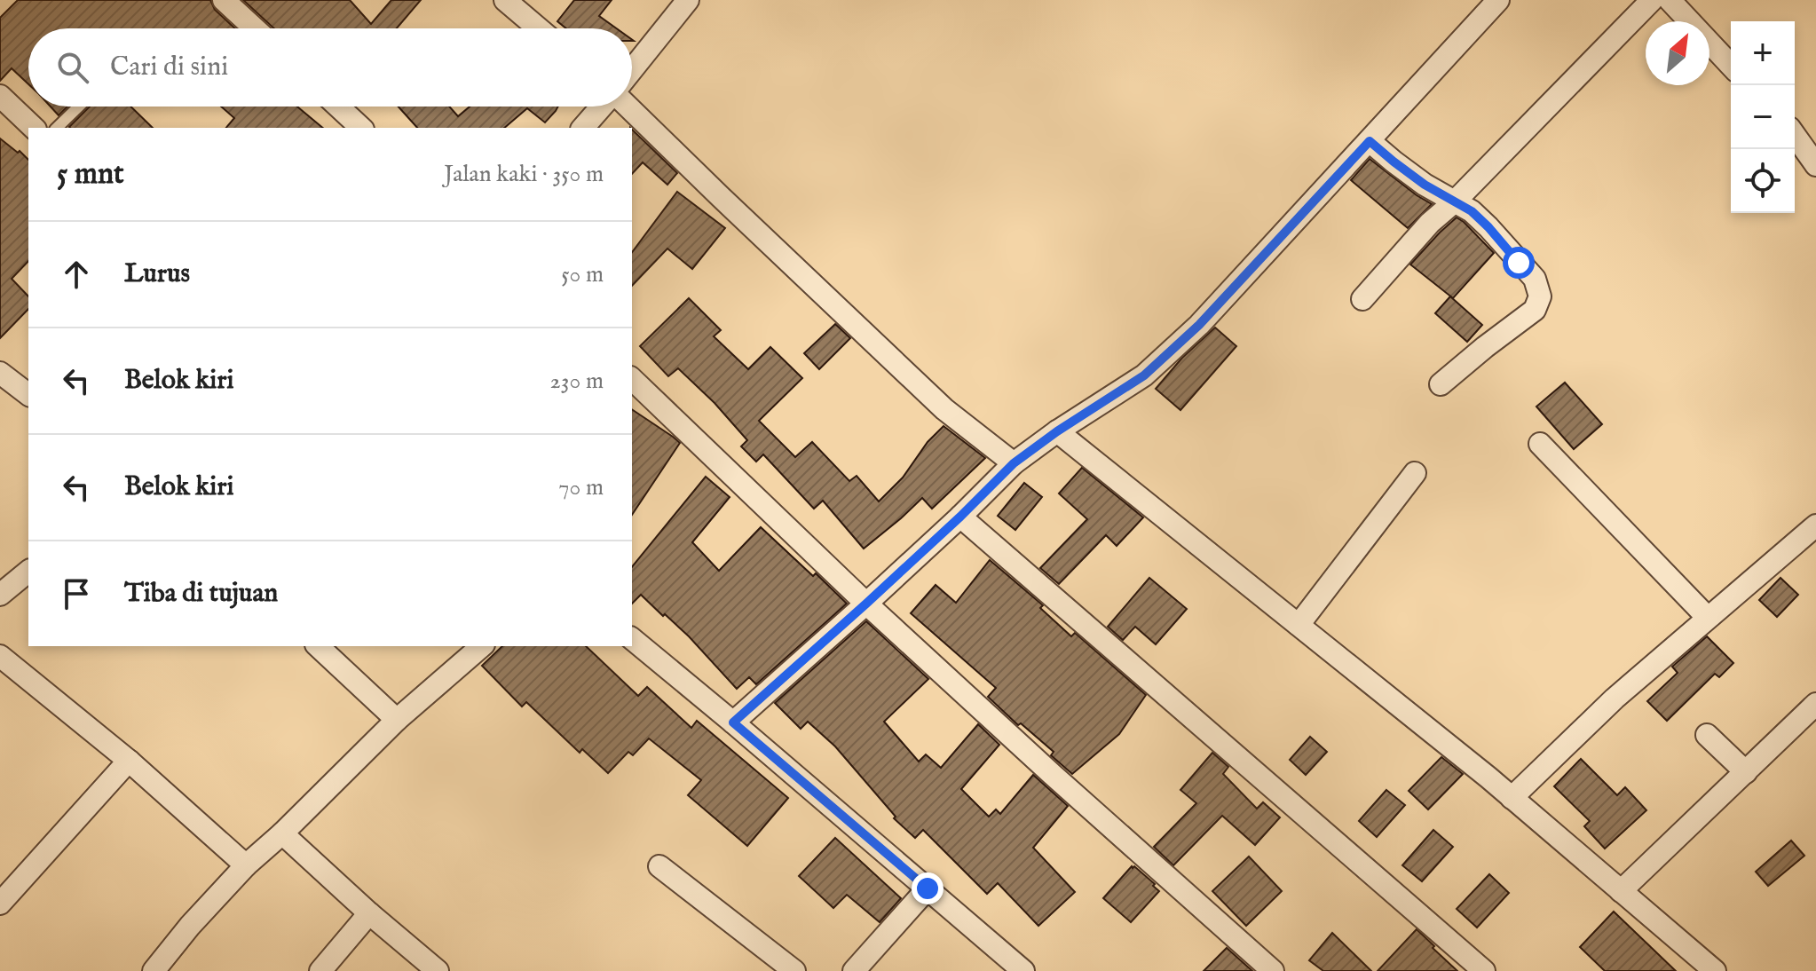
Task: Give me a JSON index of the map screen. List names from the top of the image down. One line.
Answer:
{"north":"top right","page":{"map_buttons":["+","−"],"search":"Cari di sini","heading":["5 mnt","Jalan kaki · 350 m"],"list":[["Lurus","50 m"],["Belok kiri","230 m"],["Belok kiri","70 m"],"Tiba di tujuan"]}}
